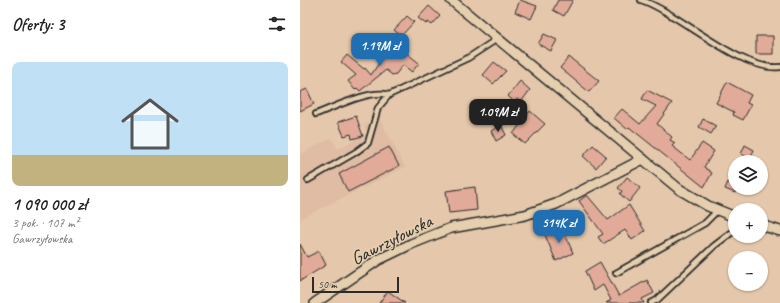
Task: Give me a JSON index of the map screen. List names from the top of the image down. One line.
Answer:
{"streets":{"street":["Gawrzyłowska"]},"scale_bar":"50 m","page":{"heading":"Oferty: 3","price":["1.19M zł","1.09M zł","514K zł"],"list":[{"name":"1 090 000 zł","note":"3 pok. · 107 m² · Gawrzyłowska"}],"map_buttons":["+","−"],"scale":"50 m"}}
